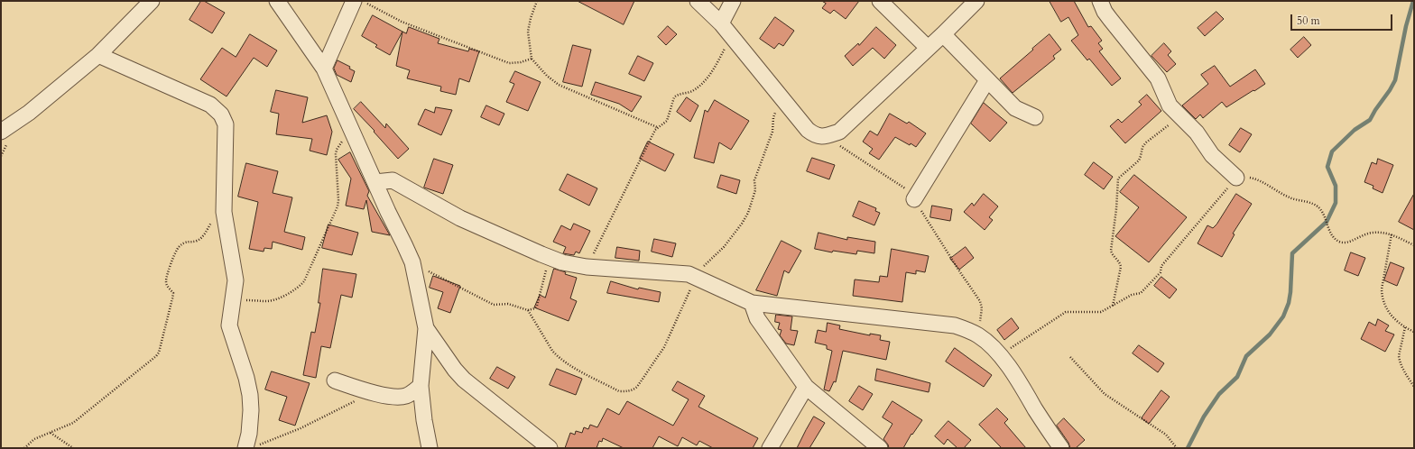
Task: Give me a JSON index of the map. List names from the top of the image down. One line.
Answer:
{"scale_bar":"50 m"}
